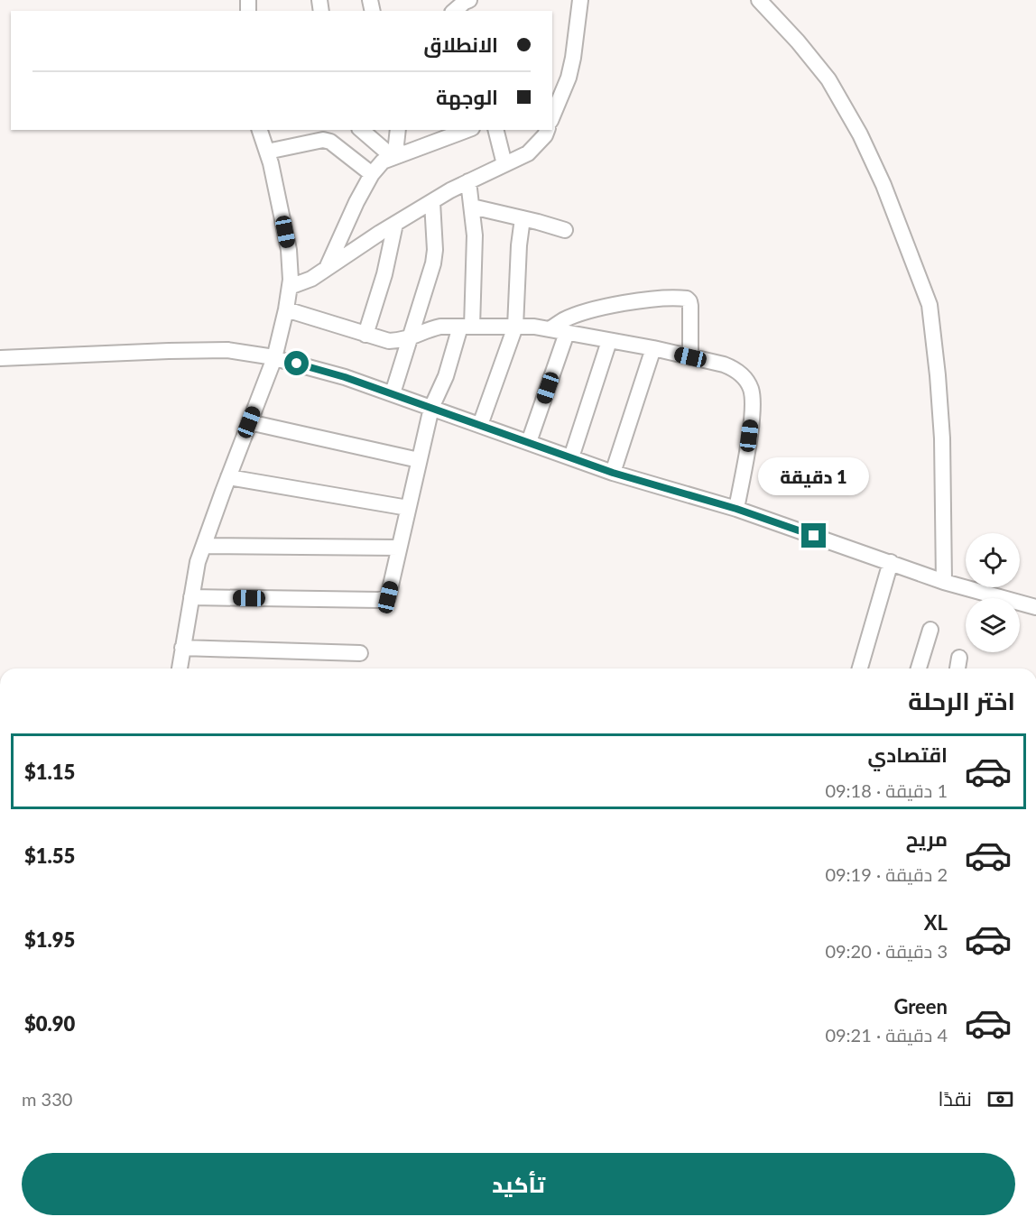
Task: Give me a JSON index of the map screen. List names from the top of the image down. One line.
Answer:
{"page":{"banner":["الانطلاق","الوجهة"],"bubble":"1 دقيقة","heading":"اختر الرحلة","list":[{"name":"اقتصادي","note":"1 دقيقة · 09:18","value":"$1.15"},{"name":"مريح","note":"2 دقيقة · 09:19","value":"$1.55"},{"name":"XL","note":"3 دقيقة · 09:20","value":"$1.95"},{"name":"Green","note":"4 دقيقة · 09:21","value":"$0.90"}],"pay":["نقدًا","330 m"],"buttons":"تأكيد"}}
